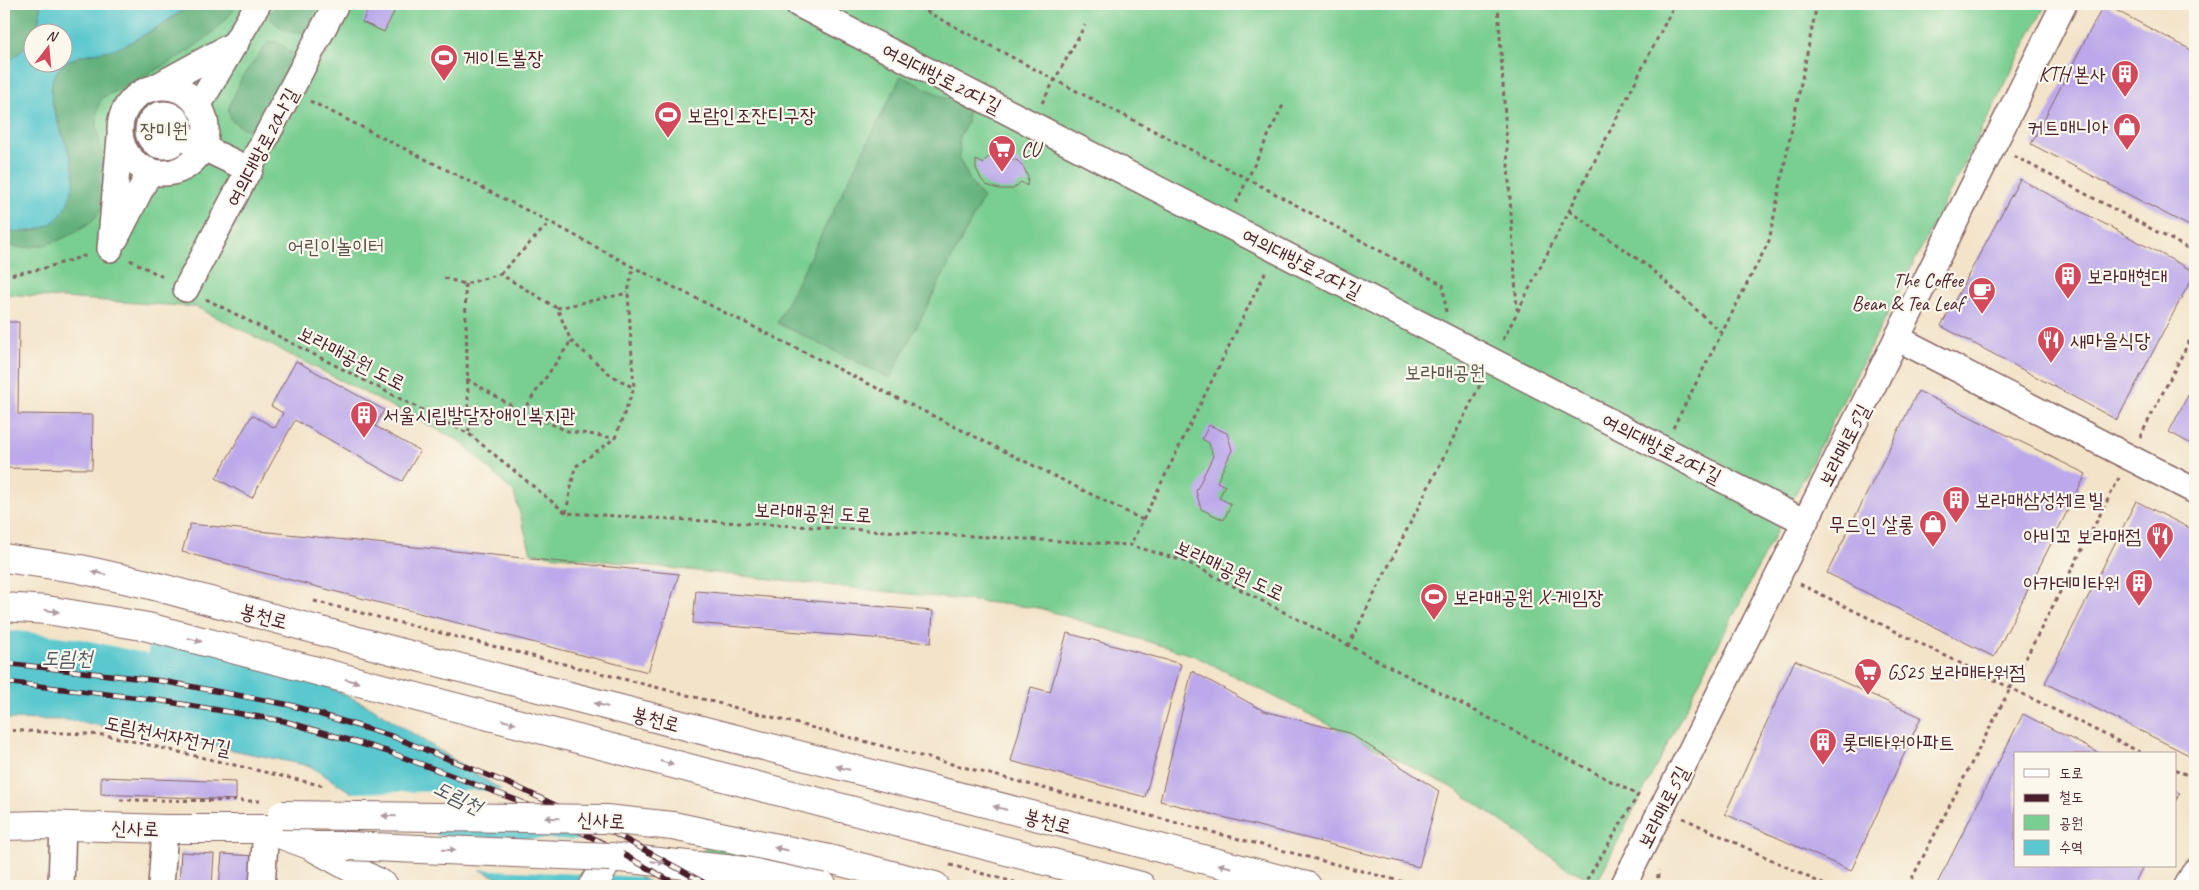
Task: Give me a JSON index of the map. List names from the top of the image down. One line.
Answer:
{"streets":{"main road":["봉천로","신사로"],"street":["여의대방로20다길","여의대방로20나길","보라매로5길"],"path":["보라매공원 도로","도림천서자전거길"]},"crossings":[["여의대방로20다길","보라매로5길"],["여의대방로20나길","보라매공원 도로"]],"water":["도림천"],"parks":["장미원","어린이놀이터","보라매공원"],"places":{"sports":["게이트볼장","보람인조잔디구장","보라매공원 X-게임장"],"building":["KTH 본사","보라매현대","서울시립발달장애인복지관","보라매삼성쉐르빌","아카데미타워","롯데타워아파트"],"shop":["커트매니아","무드인 살롱"],"supermarket":["CU","GS25 보라매타워점"],"cafe":["The Coffee Bean & Tea Leaf"],"restaurant":["새마을식당","아비꼬 보라매점"]},"legend":["도로","철도","공원","수역"],"north":"top"}
